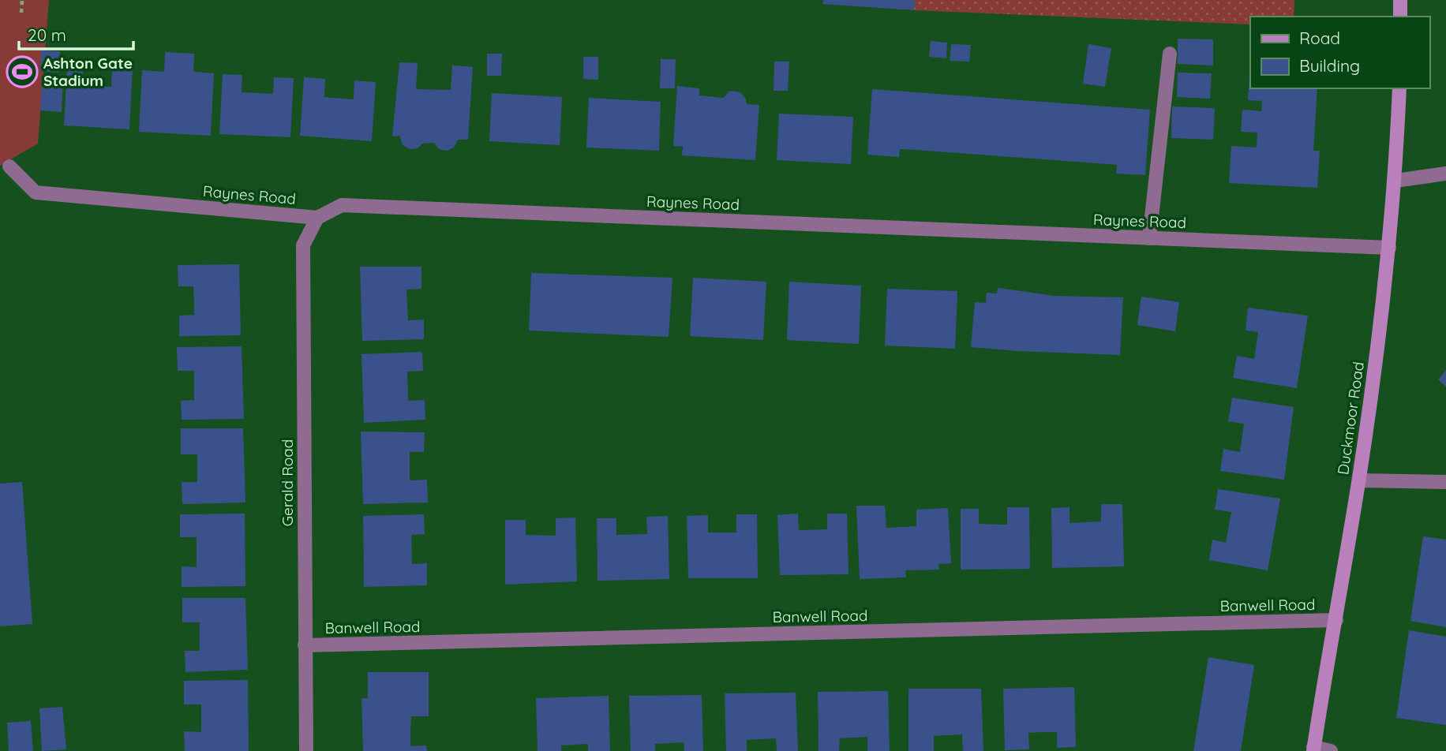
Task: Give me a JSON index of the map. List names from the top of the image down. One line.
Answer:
{"streets":{"street":["Raynes Road","Duckmoor Road","Gerald Road","Banwell Road"]},"crossings":[["Raynes Road","Duckmoor Road"],["Raynes Road","Gerald Road"],["Duckmoor Road","Banwell Road"],["Gerald Road","Banwell Road"]],"places":{"sports":["Ashton Gate Stadium"]},"legend":["Road","Building"],"scale_bar":"20 m"}
